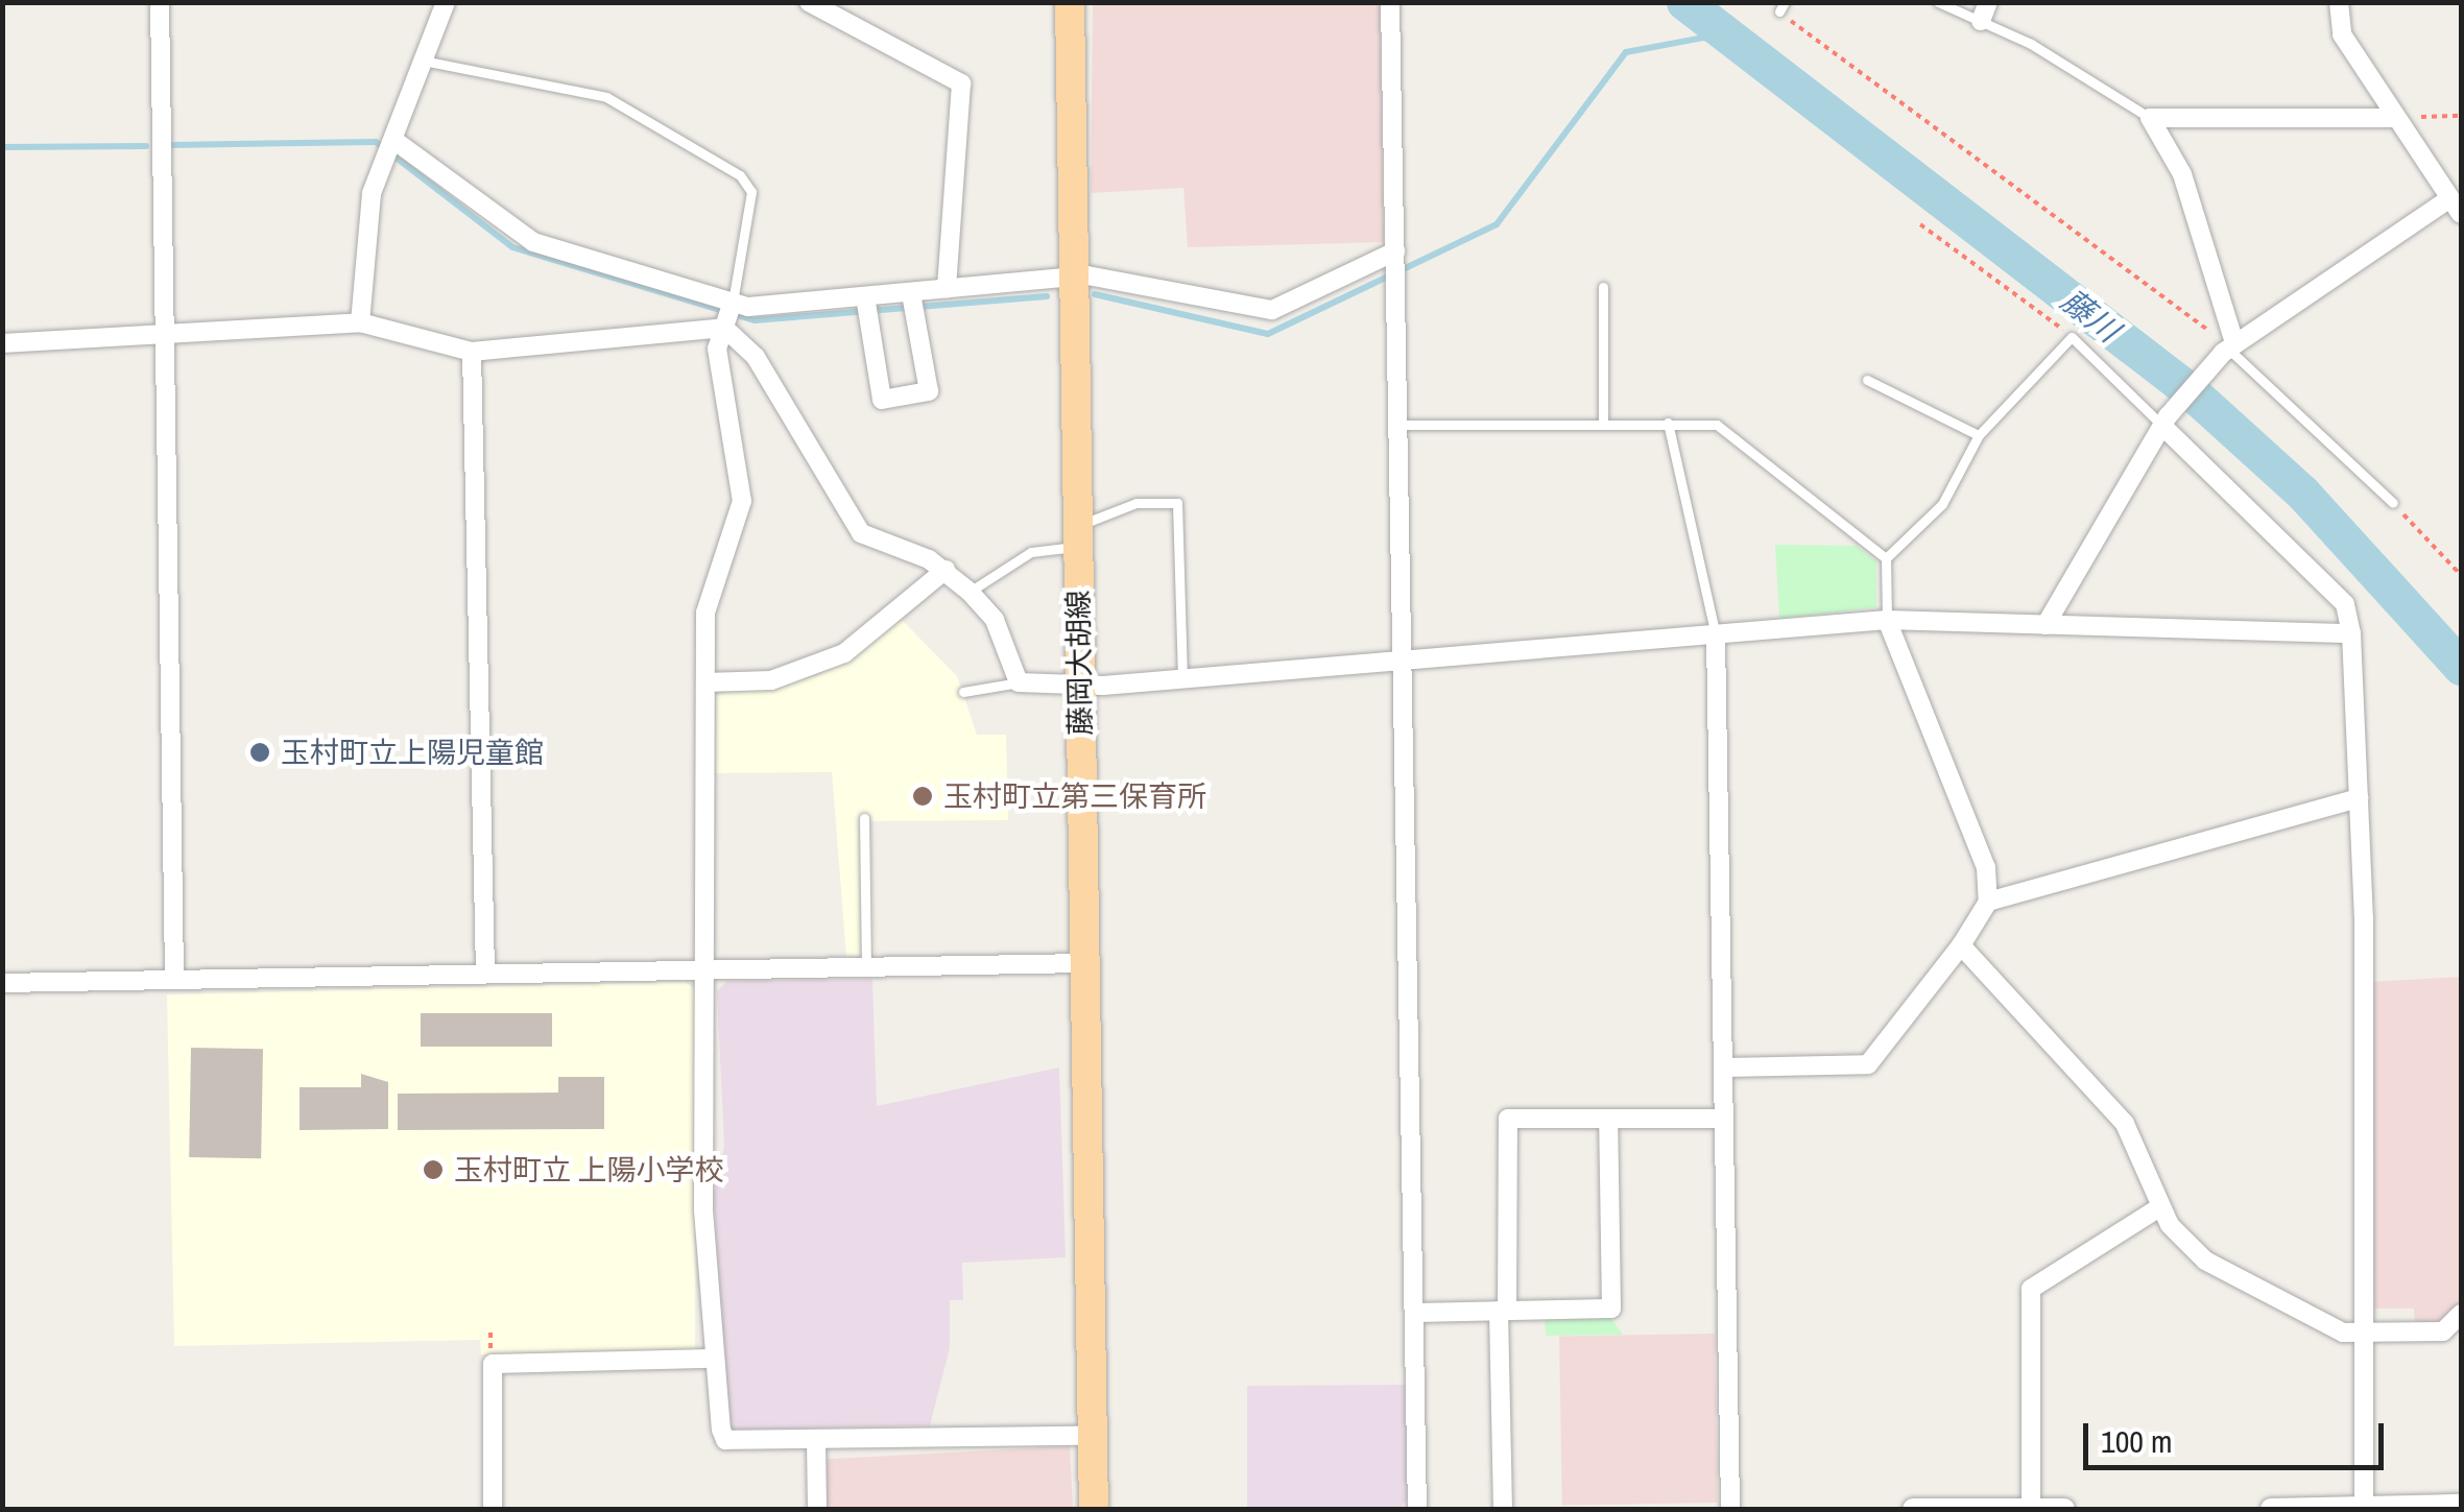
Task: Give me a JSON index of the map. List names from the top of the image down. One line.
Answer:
{"streets":{"main road":["藤岡大胡線"]},"water":["藤川"],"places":["玉村町立上陽児童館","玉村町立第三保育所","玉村町立 上陽小学校"],"scale_bar":"100 m"}
